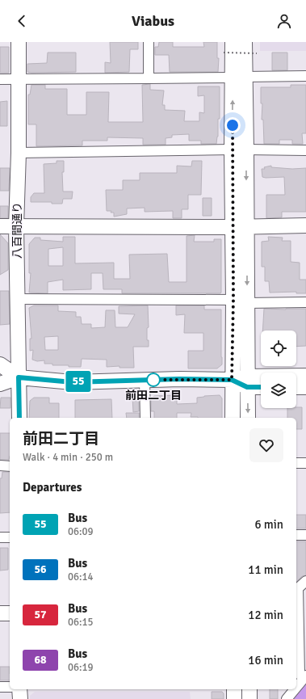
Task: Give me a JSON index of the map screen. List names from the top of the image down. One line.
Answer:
{"streets":{"street":["八百間通り"]},"places":["前田二丁目"],"lines":["bus line 55"],"page":{"header":"Viabus","on_map":"55","heading":[["前田二丁目","Walk · 4 min · 250 m"],"Departures"],"list":[{"mark":"55","name":"Bus","note":"06:09","value":"6 min"},{"mark":"56","name":"Bus","note":"06:14","value":"11 min"},{"mark":"57","name":"Bus","note":"06:15","value":"12 min"},{"mark":"68","name":"Bus","note":"06:19","value":"16 min"}]}}
